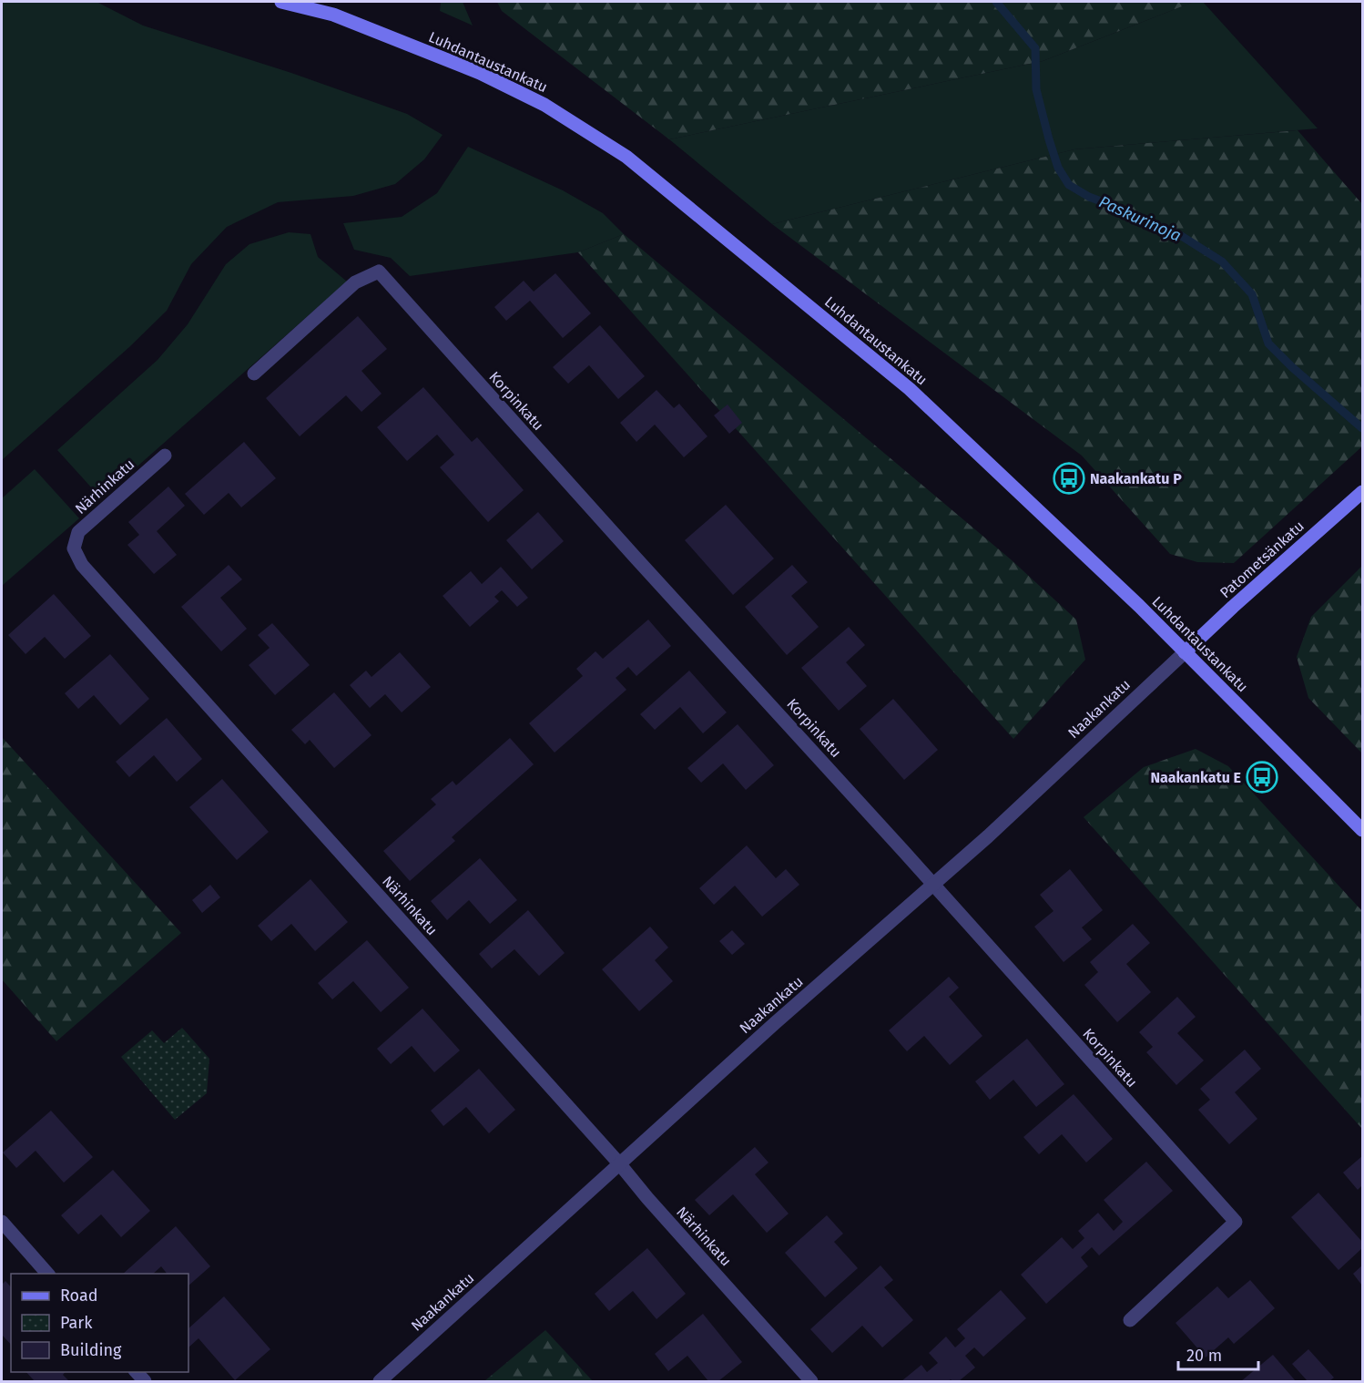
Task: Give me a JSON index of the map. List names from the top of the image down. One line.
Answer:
{"streets":{"street":["Luhdantaustankatu","Korpinkatu","Närhinkatu","Patometsänkatu","Naakankatu"]},"crossings":[["Luhdantaustankatu","Patometsänkatu"],["Luhdantaustankatu","Naakankatu"],["Korpinkatu","Naakankatu"],["Närhinkatu","Naakankatu"],["Patometsänkatu","Naakankatu"]],"water":["Paskurinoja"],"places":{"bus stop":["Naakankatu P","Naakankatu E"]},"legend":["Road","Park","Building"],"scale_bar":"20 m"}
